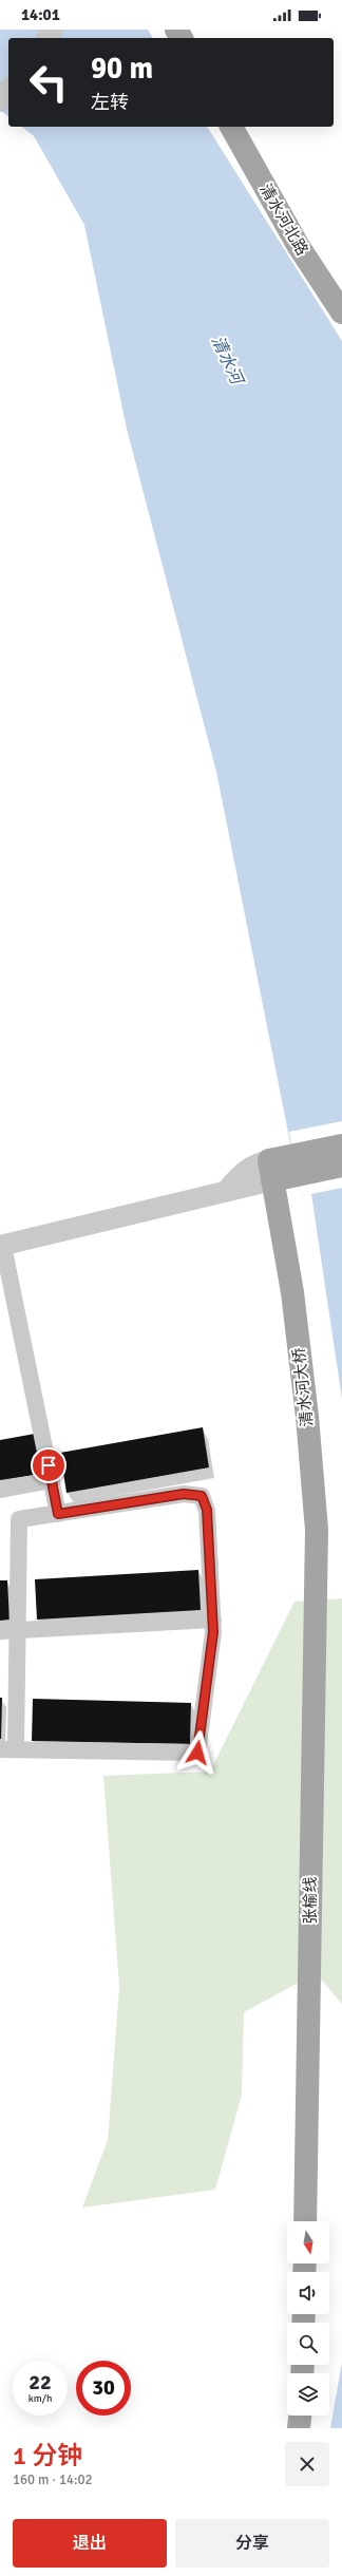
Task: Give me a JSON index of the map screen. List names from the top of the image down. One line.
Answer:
{"streets":{"main road":["清水河北路","清水河大桥","张榆线"]},"crossings":[["清水河大桥","张榆线"]],"water":["清水河"],"north":"bottom","page":{"status":"14:01","turn":["90 m","左转"],"speed":"22 km/h","limit":"30","heading":["1 分钟","160 m · 14:02"],"buttons":["退出","分享"]}}
